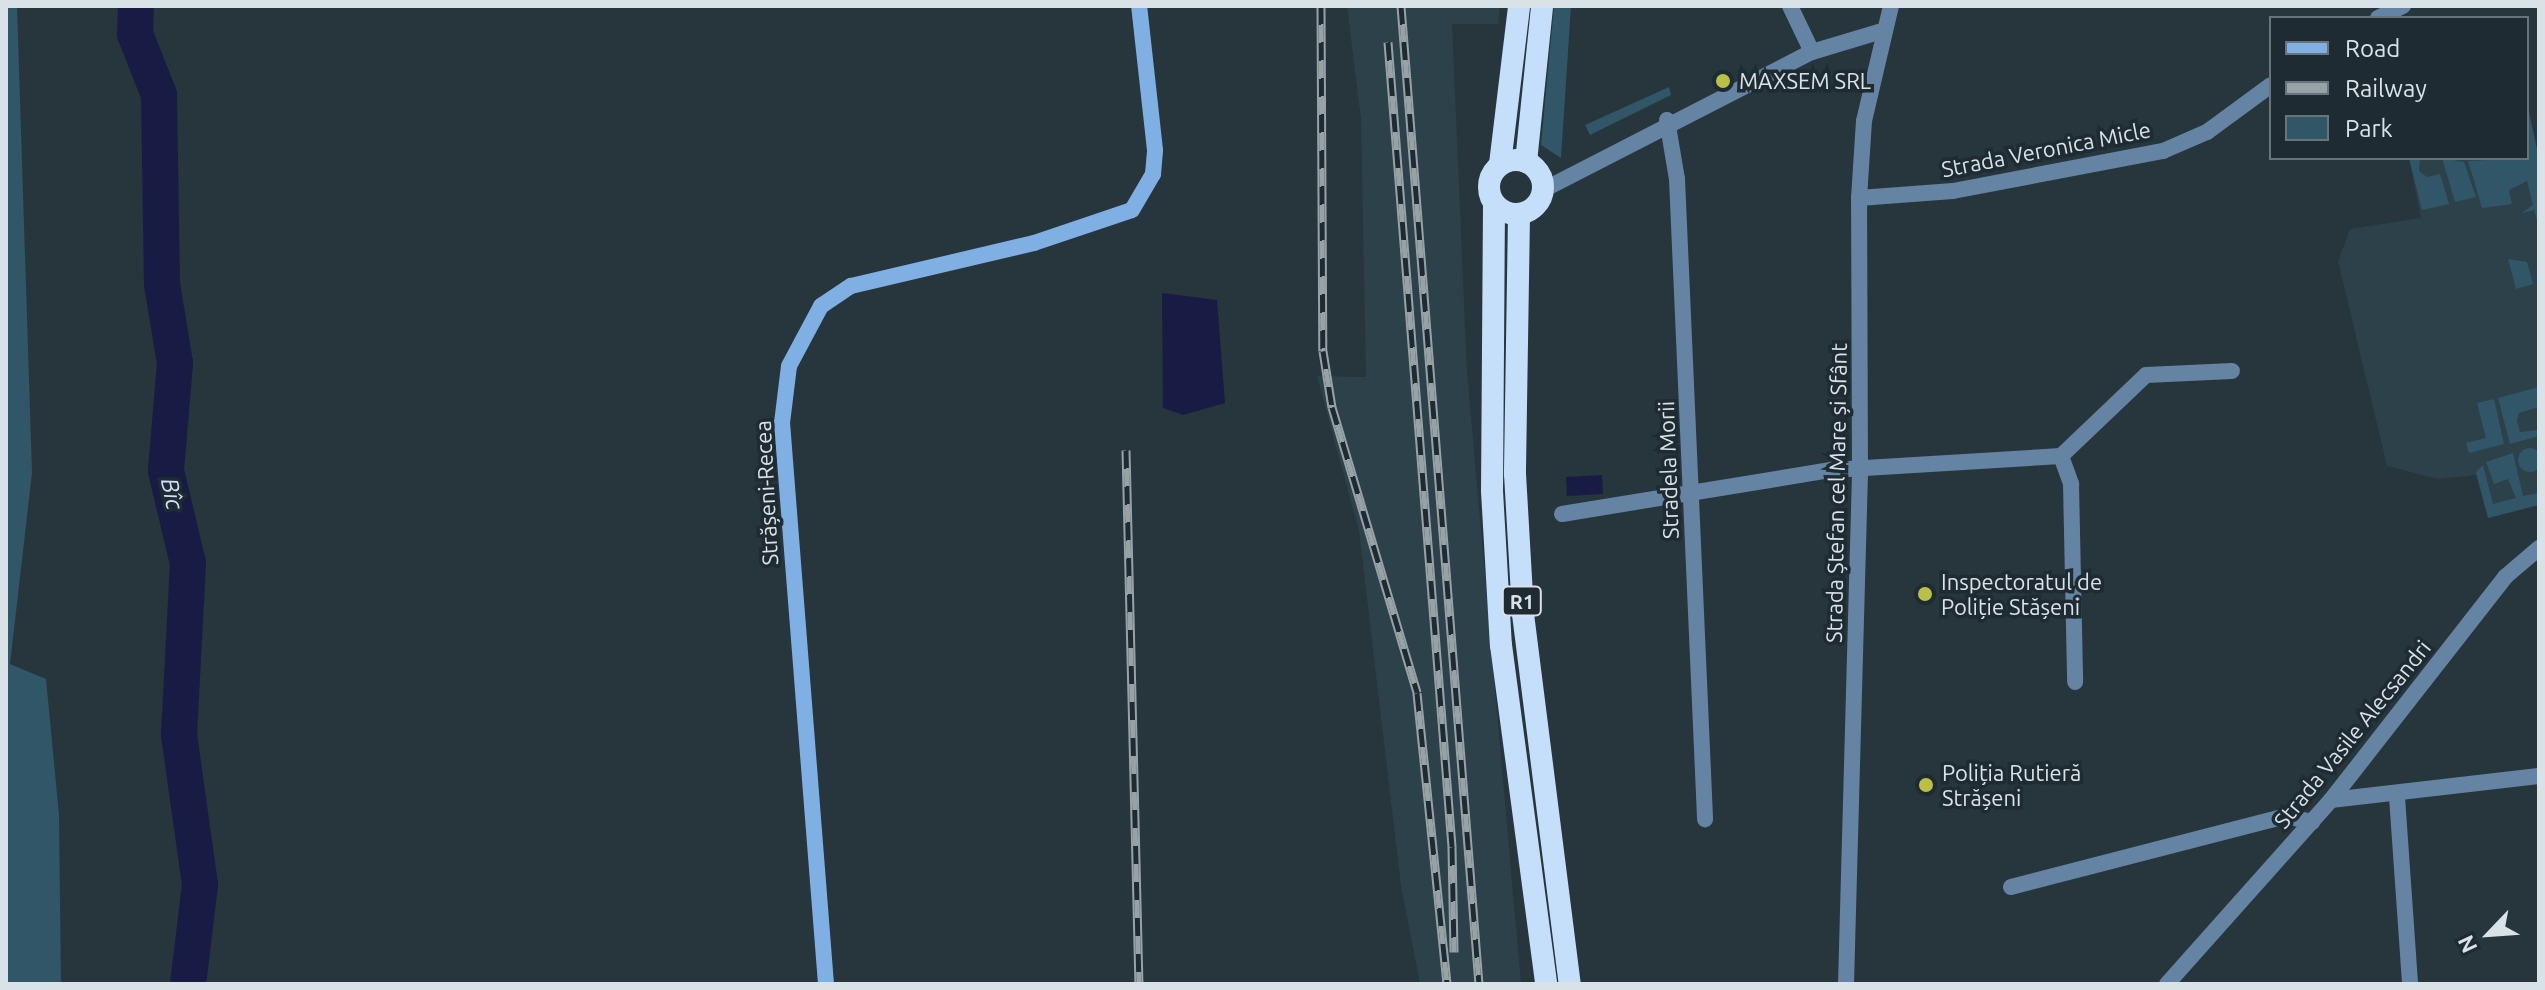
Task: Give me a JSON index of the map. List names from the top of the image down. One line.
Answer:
{"streets":{"highway":["R1"],"main road":["Strășeni-Recea"],"street":["Strada Veronica Micle","Stradela Morii","Strada Ștefan cel Mare și Sfânt","Strada Vasile Alecsandri"]},"crossings":[["Strada Veronica Micle","Strada Ștefan cel Mare și Sfânt"]],"water":["Bîc"],"places":["MAXSEM SRL","Inspectoratul de Poliție Stășeni","Poliția Rutieră Strășeni"],"legend":["Road","Railway","Park"],"north":"bottom left"}
